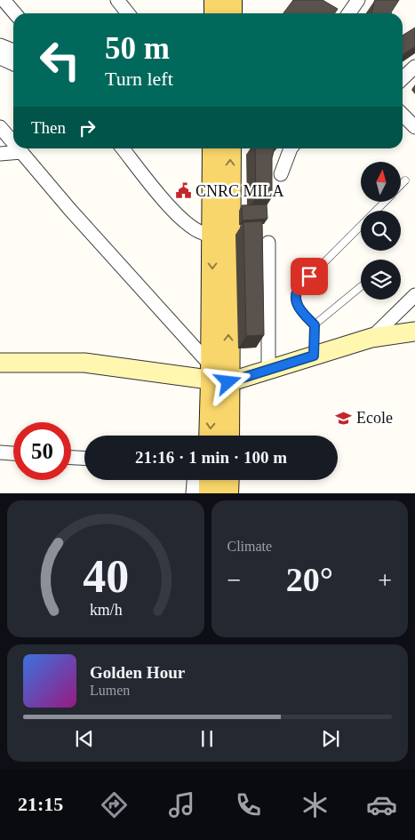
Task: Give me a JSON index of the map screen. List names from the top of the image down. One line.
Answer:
{"places":{"public building":["CNRC MILA"],"school or university":["Ecole"]},"north":"top","page":{"turn":["50 m","Turn left"],"then":"Then","limit":"50","trip":"21:16 · 1 min · 100 m","tile":"Climate","heat":["−","20°","+"],"song":["Golden Hour","Lumen"],"tabs":"21:15","gauge":["40","km/h"]}}
